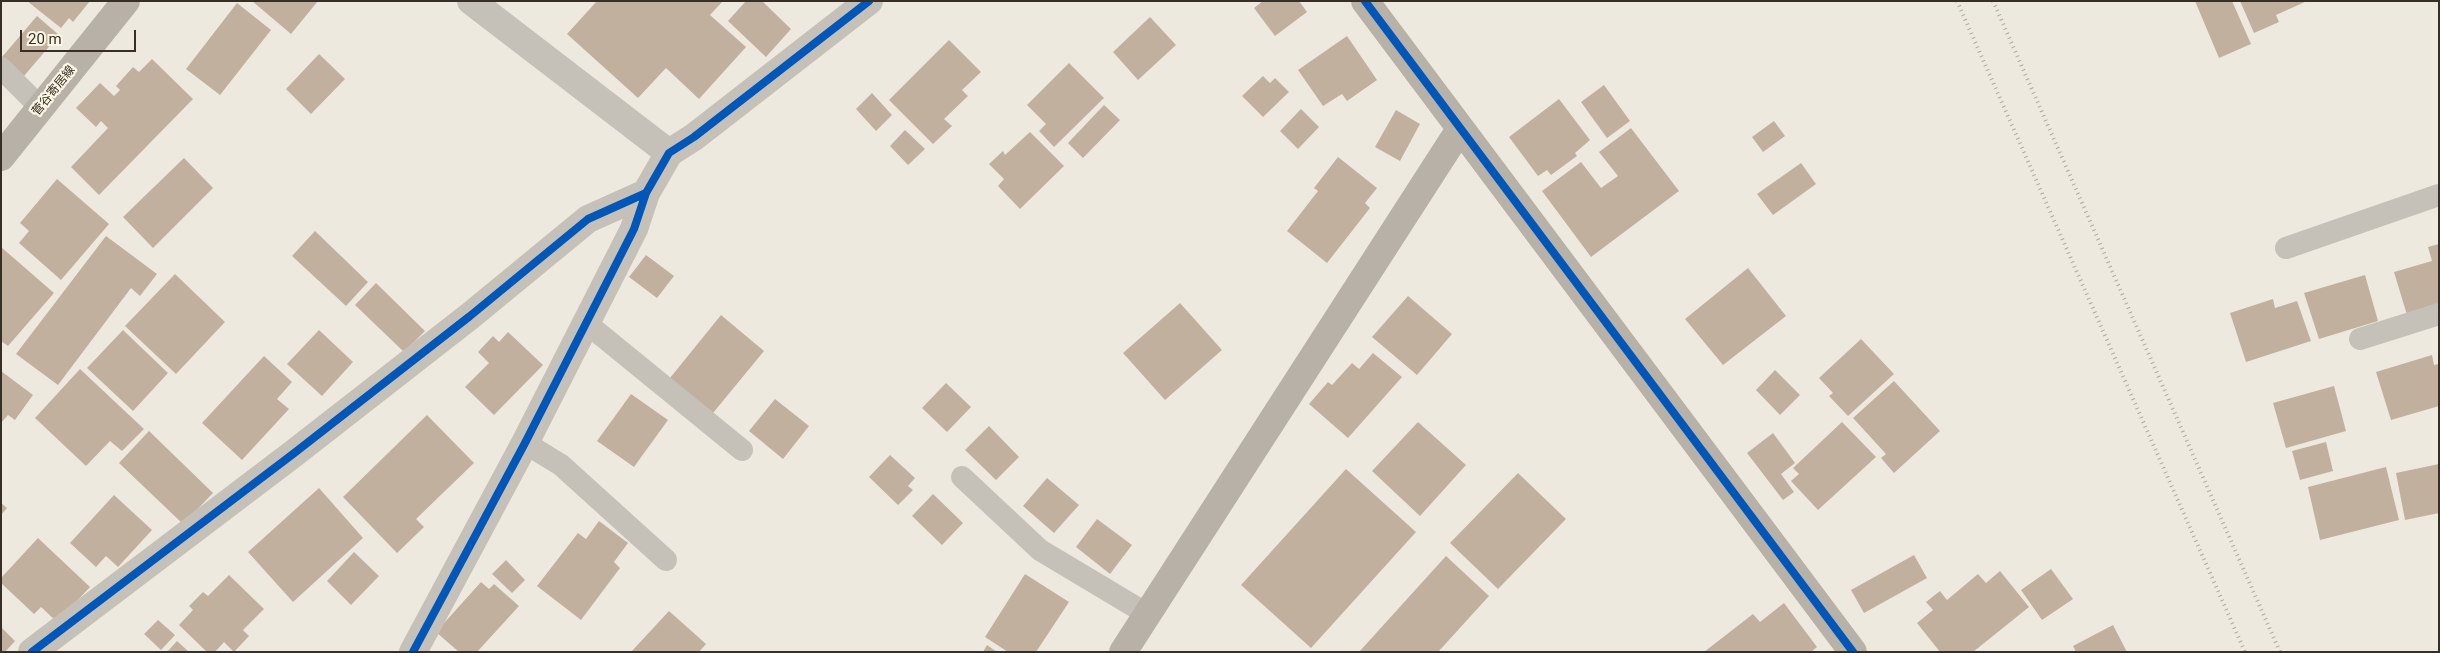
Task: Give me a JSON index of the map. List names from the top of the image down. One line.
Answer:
{"streets":{"street":["菅谷寄居線"]},"scale_bar":"20 m"}
